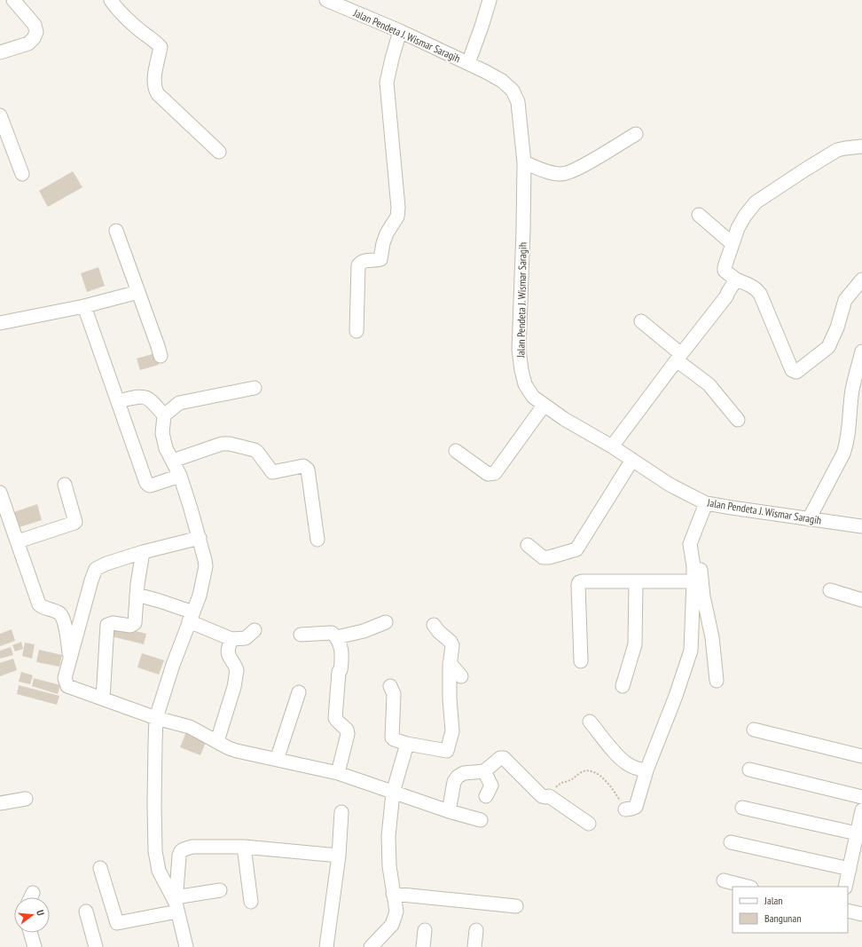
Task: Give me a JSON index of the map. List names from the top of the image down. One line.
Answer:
{"streets":{"street":["Jalan Pendeta J. Wismar Saragih"]},"legend":["Jalan","Bangunan"],"north":"right"}
